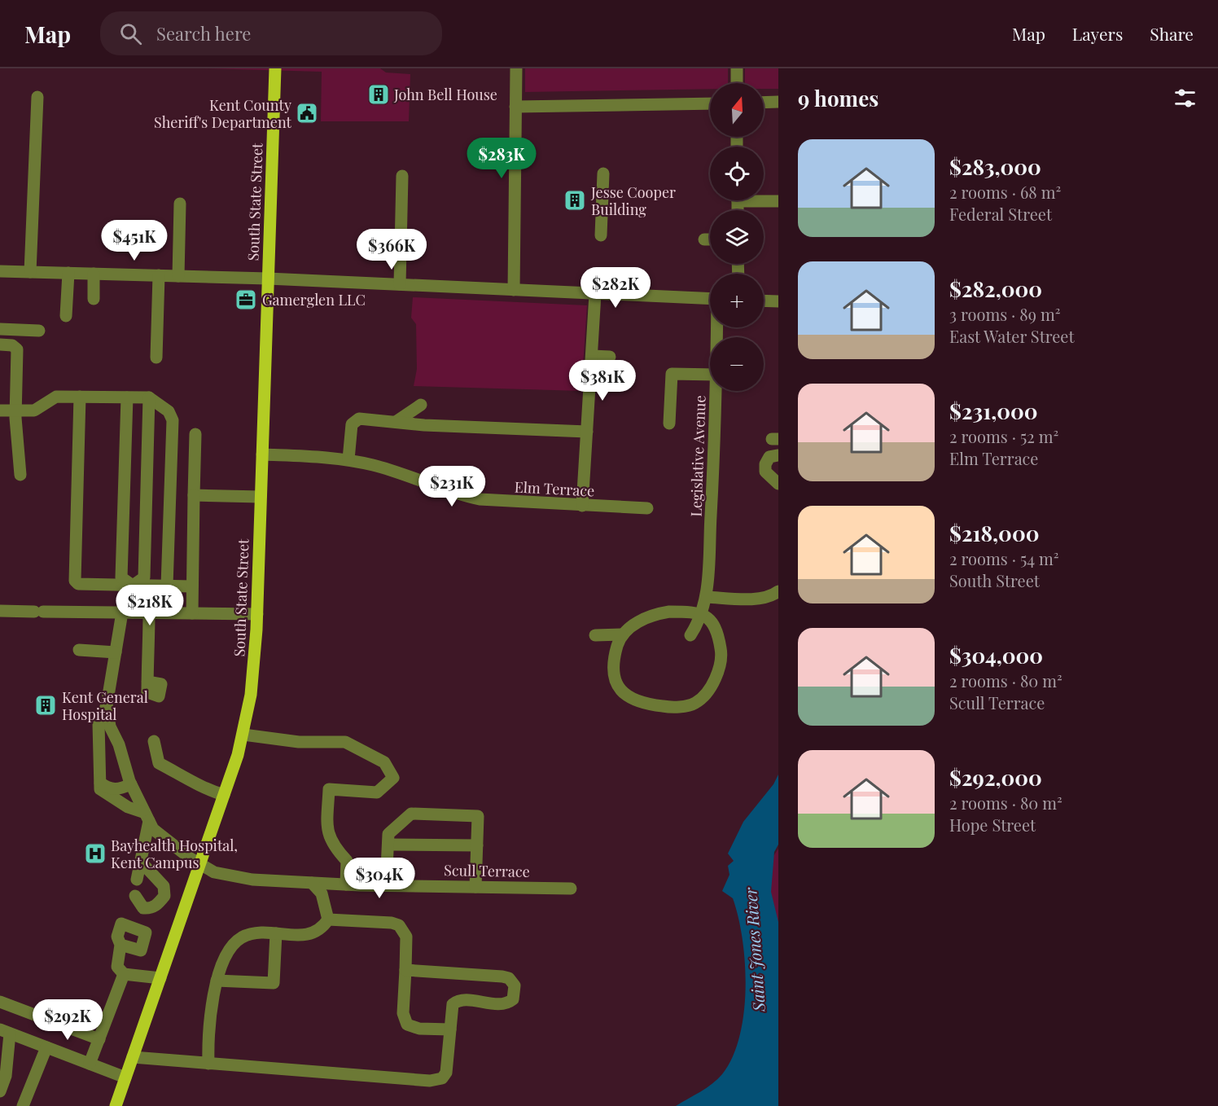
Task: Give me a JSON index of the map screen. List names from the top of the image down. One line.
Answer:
{"streets":{"main road":["South State Street"],"street":["Legislative Avenue","Elm Terrace","Scull Terrace"]},"crossings":[["South State Street","Elm Terrace"],["South State Street","Scull Terrace"]],"water":["Saint Jones River"],"places":{"building":["John Bell House","Jesse Cooper Building","Kent General Hospital"],"public building":["Kent County Sheriff's Department"],"office":["Gamerglen LLC"],"hospital":["Bayhealth Hospital, Kent Campus"]},"north":"top","page":{"header":"Map","search":"Search here","nav":["Map","Layers","Share"],"heading":"9 homes","map_buttons":["+","−"],"list":[{"name":"$283,000","note":"2 rooms · 68 m² · Federal Street"},{"name":"$282,000","note":"3 rooms · 89 m² · East Water Street"},{"name":"$231,000","note":"2 rooms · 52 m² · Elm Terrace"},{"name":"$218,000","note":"2 rooms · 54 m² · South Street"},{"name":"$304,000","note":"2 rooms · 80 m² · Scull Terrace"},{"name":"$292,000","note":"2 rooms · 80 m² · Hope Street"}],"price":["$283K","$451K","$366K","$282K","$381K","$231K","$218K","$304K","$292K"]}}
